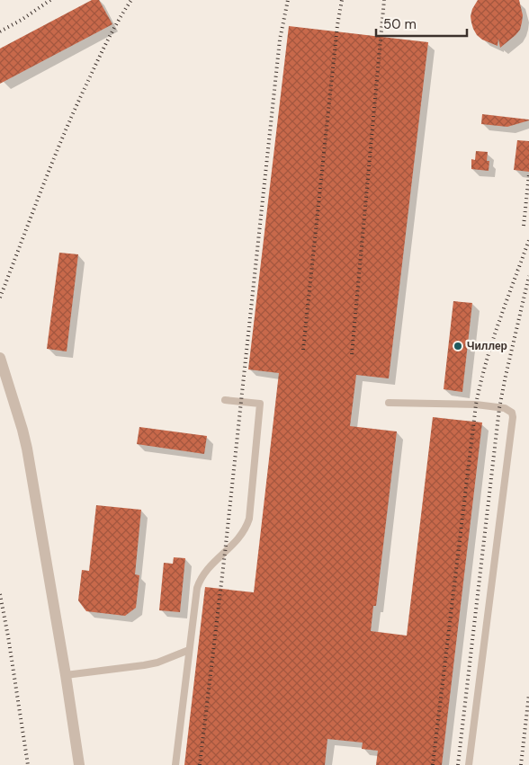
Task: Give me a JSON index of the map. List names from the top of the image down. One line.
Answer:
{"places":["Чиллер"],"scale_bar":"50 m"}
